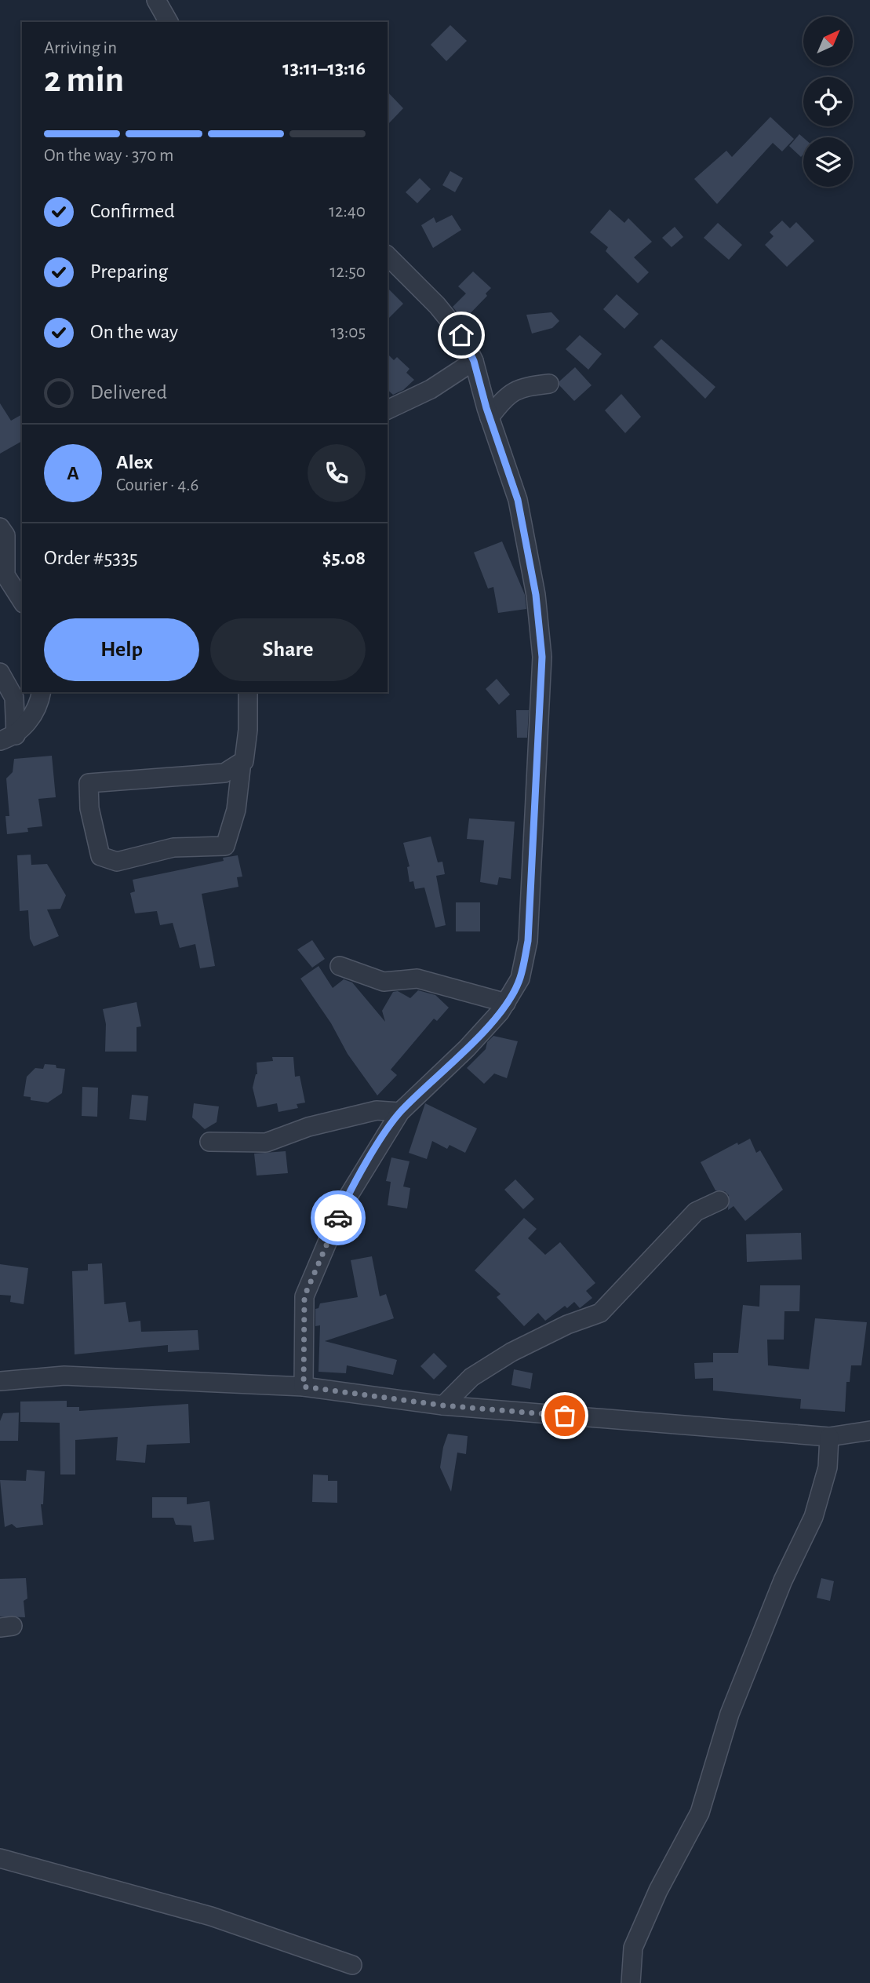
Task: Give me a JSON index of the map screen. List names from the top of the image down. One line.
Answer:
{"north":"top right","page":{"heading":["2 min","Arriving in","13:11–13:16"],"panel":["Alex","Courier · 4.6","Order #5335","$5.08"],"bar":"On the way · 370 m","list":[["Confirmed","12:40"],["Preparing","12:50"],["On the way","13:05"],"Delivered"],"round":"A","buttons":["Help","Share"]}}
